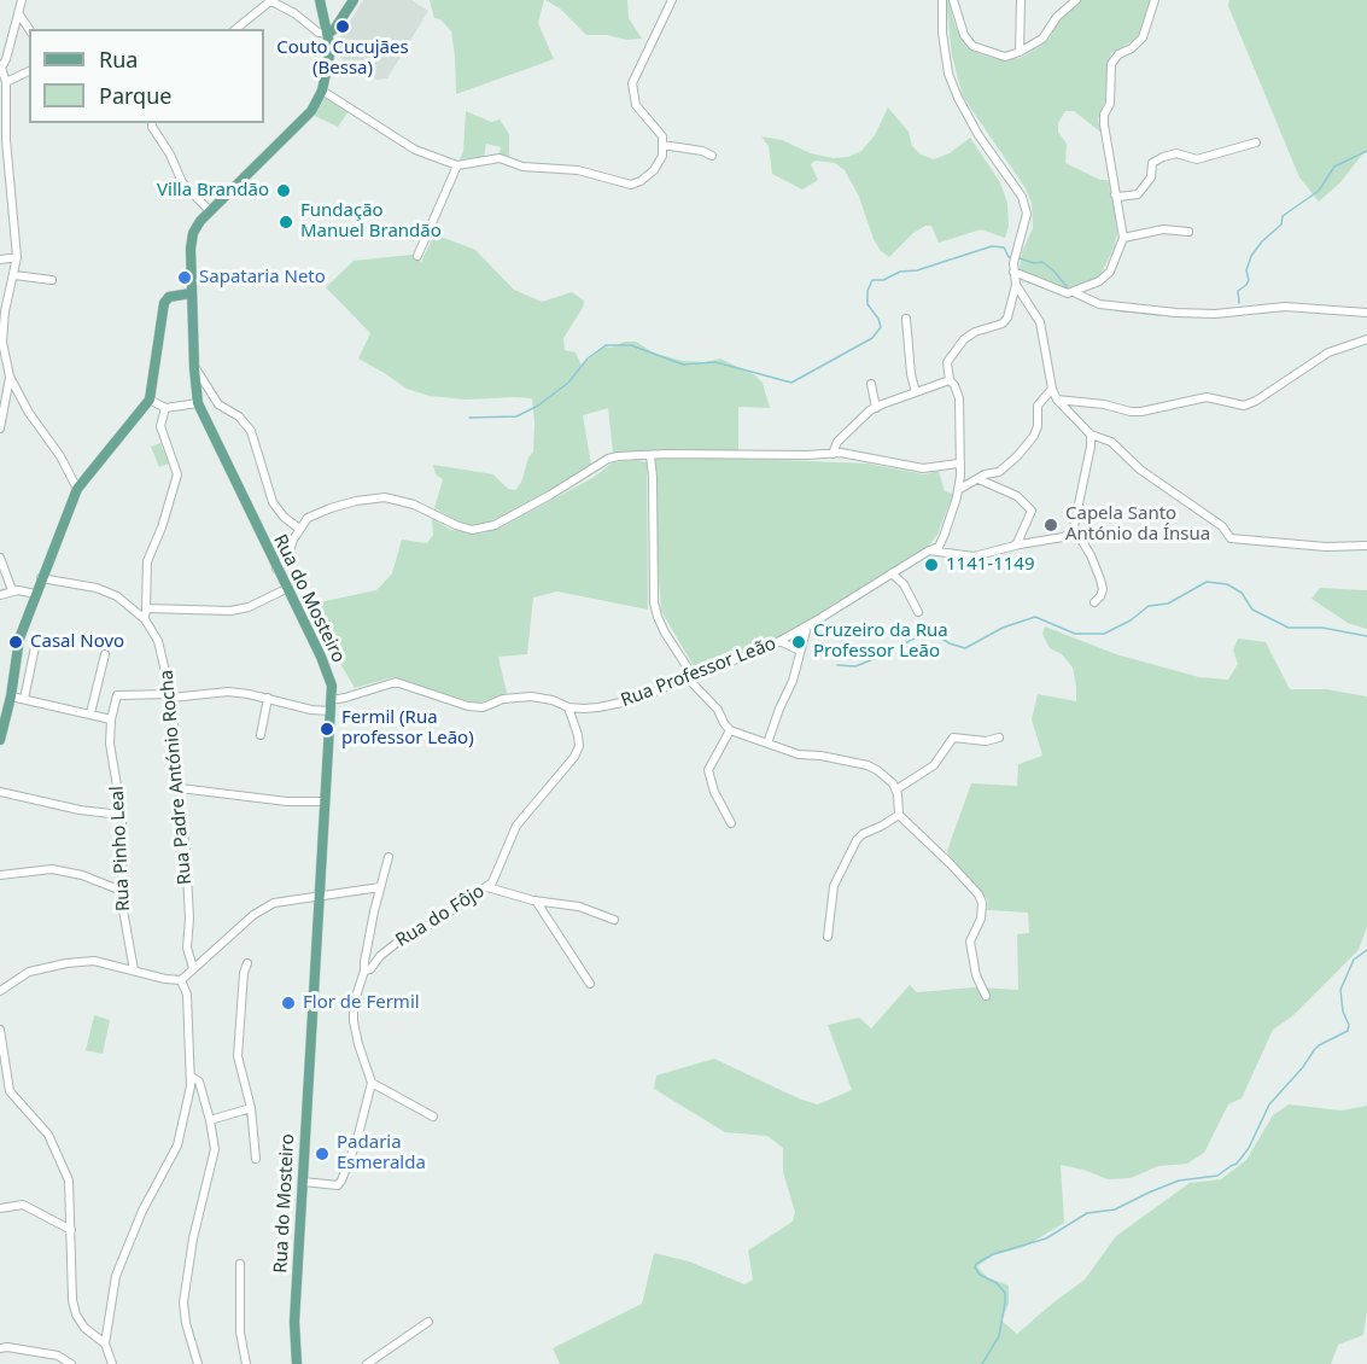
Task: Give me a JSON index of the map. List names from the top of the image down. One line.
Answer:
{"streets":{"main road":["Rua do Mosteiro"],"street":["Rua Professor Leão","Rua Padre António Rocha","Rua Pinho Leal","Rua do Fôjo"]},"crossings":[["Rua do Mosteiro","Rua Professor Leão"],["Rua Professor Leão","Rua do Fôjo"]],"places":["Couto Cucujães (Bessa)","Villa Brandão","Fundação Manuel Brandão","Sapataria Neto","Capela Santo António da Ínsua","1141-1149","Casal Novo","Cruzeiro da Rua Professor Leão","Fermil (Rua professor Leão)","Flor de Fermil","Padaria Esmeralda"],"legend":["Rua","Parque"]}
